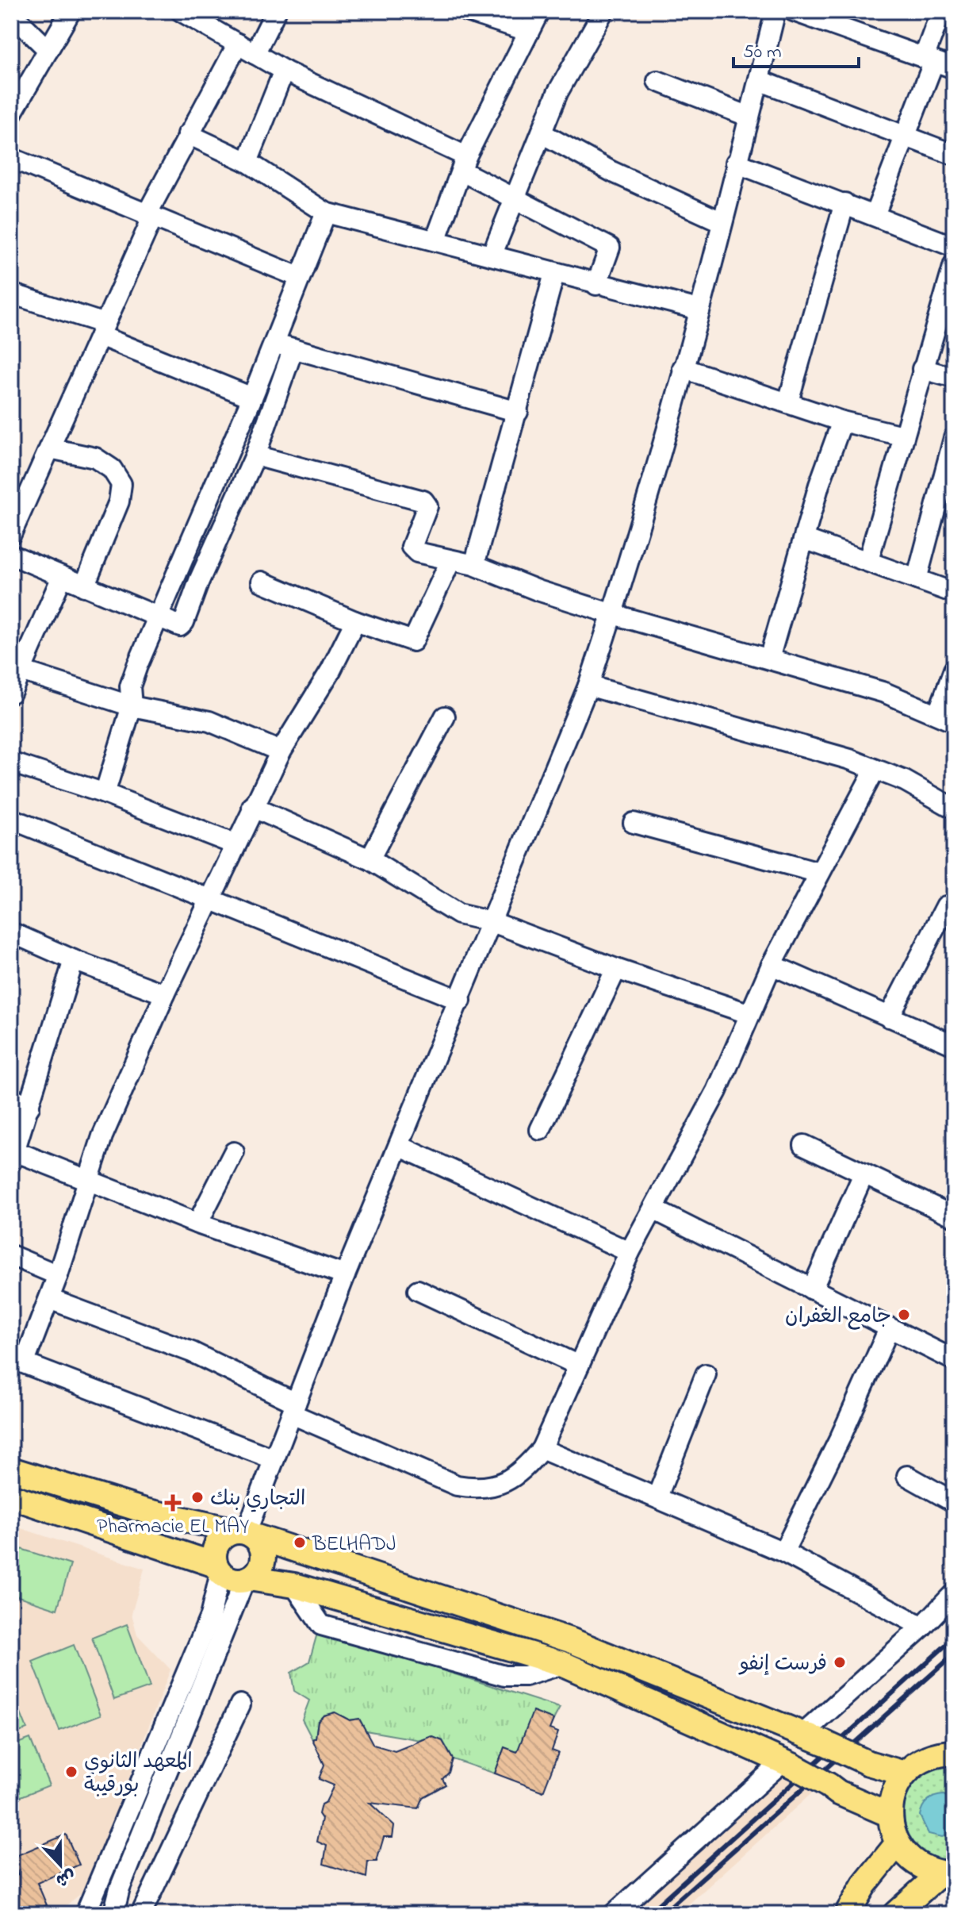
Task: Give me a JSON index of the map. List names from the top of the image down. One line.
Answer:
{"places":{"other":["جامع الغفران","التجاري بنك","BELHADJ","فرست إنفو","المعهد الثانوي بورقيبة"],"health":["Pharmacie EL MAY"]},"scale_bar":"50 m","north":"bottom"}
